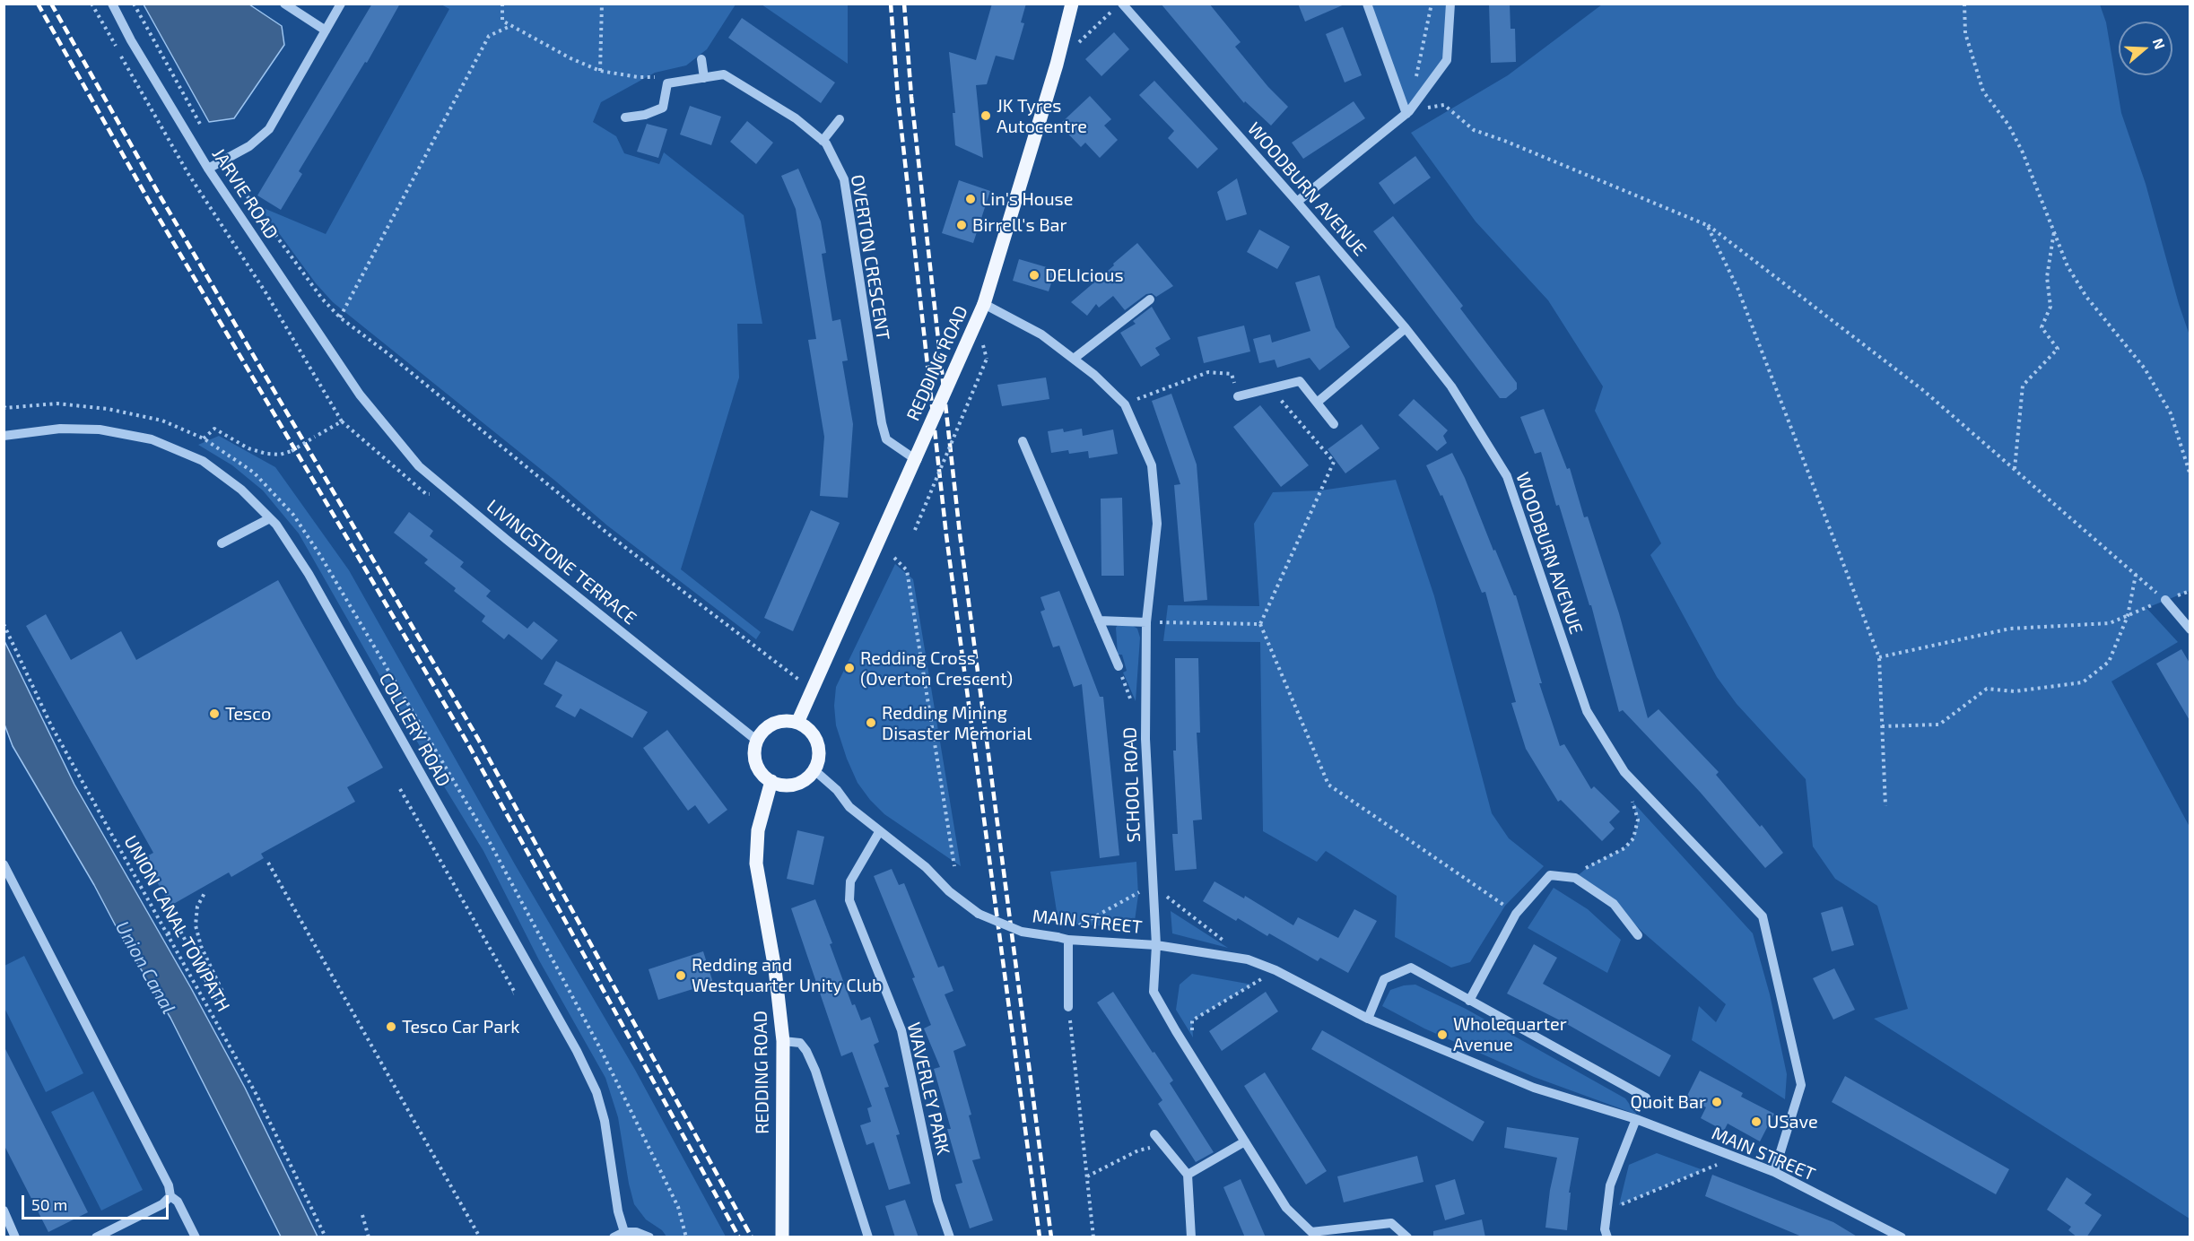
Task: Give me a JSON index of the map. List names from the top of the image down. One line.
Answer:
{"streets":{"main road":["REDDING ROAD"],"street":["WOODBURN AVENUE","JARVIE ROAD","OVERTON CRESCENT","LIVINGSTONE TERRACE","COLLIERY ROAD","SCHOOL ROAD","MAIN STREET","WAVERLEY PARK"],"path":["UNION CANAL TOWPATH"]},"crossings":[["WOODBURN AVENUE","MAIN STREET"],["JARVIE ROAD","LIVINGSTONE TERRACE"],["OVERTON CRESCENT","REDDING ROAD"],["REDDING ROAD","LIVINGSTONE TERRACE"],["REDDING ROAD","SCHOOL ROAD"],["REDDING ROAD","MAIN STREET"],["LIVINGSTONE TERRACE","MAIN STREET"],["SCHOOL ROAD","MAIN STREET"],["MAIN STREET","WAVERLEY PARK"]],"water":["Union Canal"],"places":["JK Tyres Autocentre","Lin's House","Birrell's Bar","DELIcious","Redding Cross (Overton Crescent)","Tesco","Redding Mining Disaster Memorial","Redding and Westquarter Unity Club","Tesco Car Park","Wholequarter Avenue","Quoit Bar","USave"],"scale_bar":"50 m","north":"right"}
